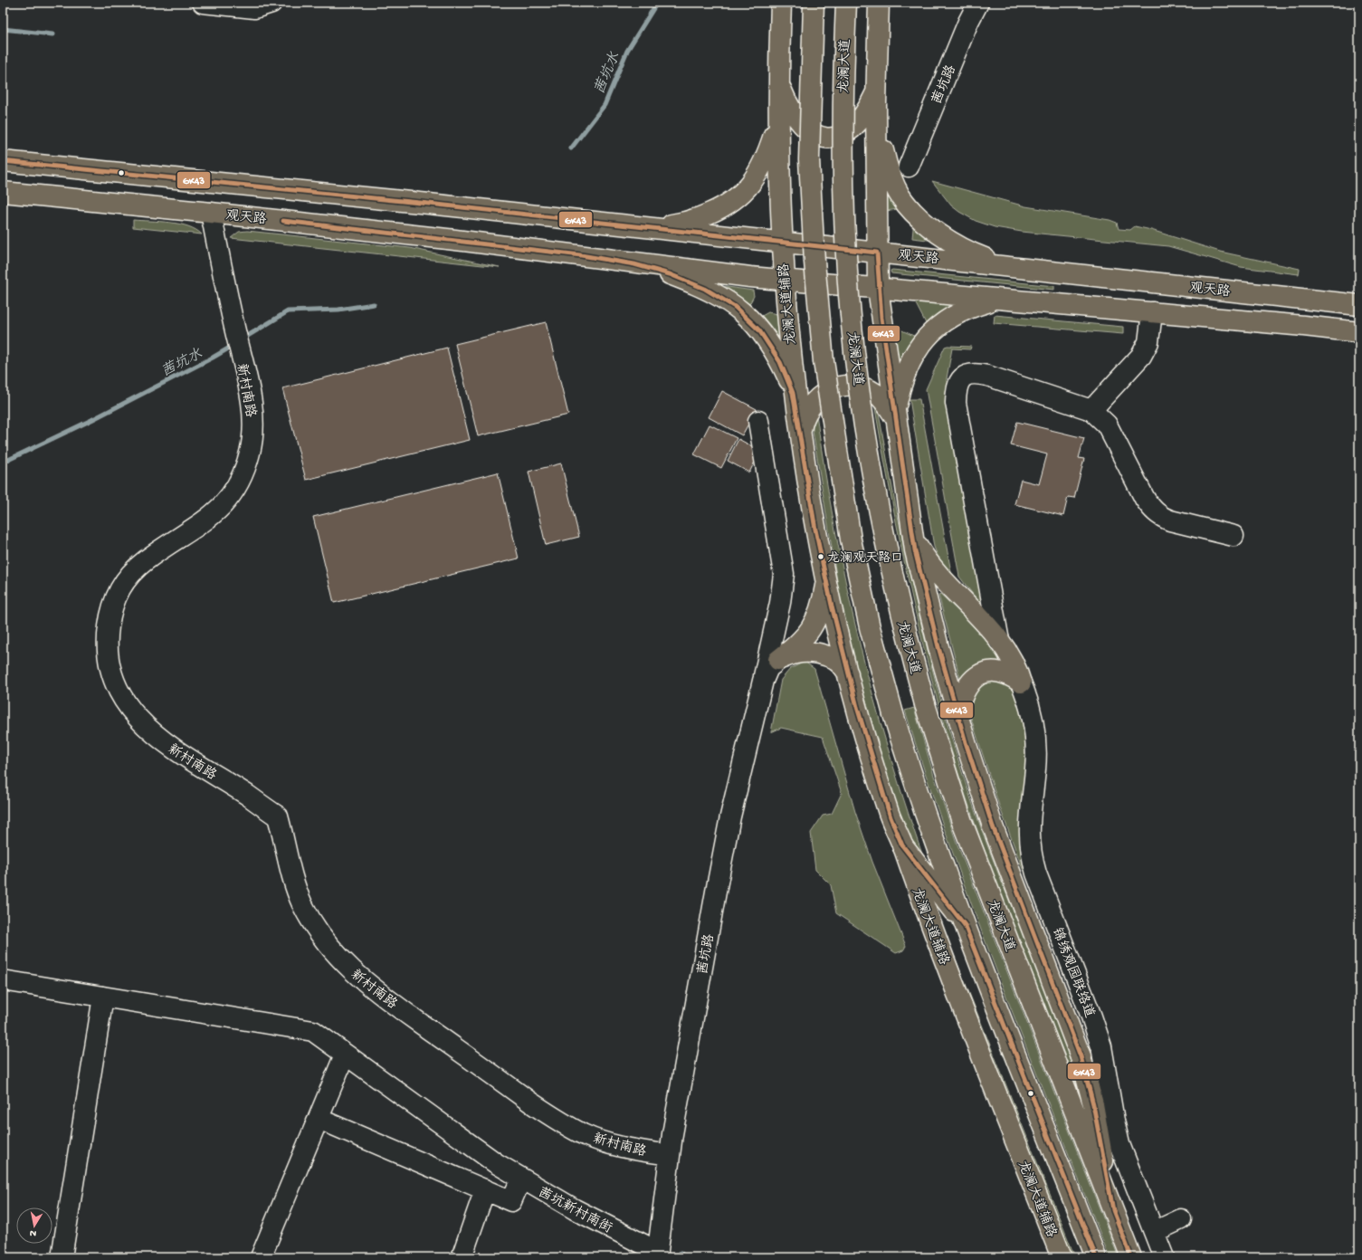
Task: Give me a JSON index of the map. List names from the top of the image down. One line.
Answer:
{"streets":{"main road":["龙澜大道","观天路","龙澜大道辅路"],"street":["茜坑路","新村南路","锦绣观园联络道","茜坑新村南街"]},"crossings":[["茜坑路","新村南路"],["茜坑路","茜坑新村南街"],["观天路","龙澜大道辅路"],["观天路","新村南路"]],"water":["茜坑水"],"places":["龙澜观天路口"],"lines":["transit line GK43"],"north":"bottom"}
